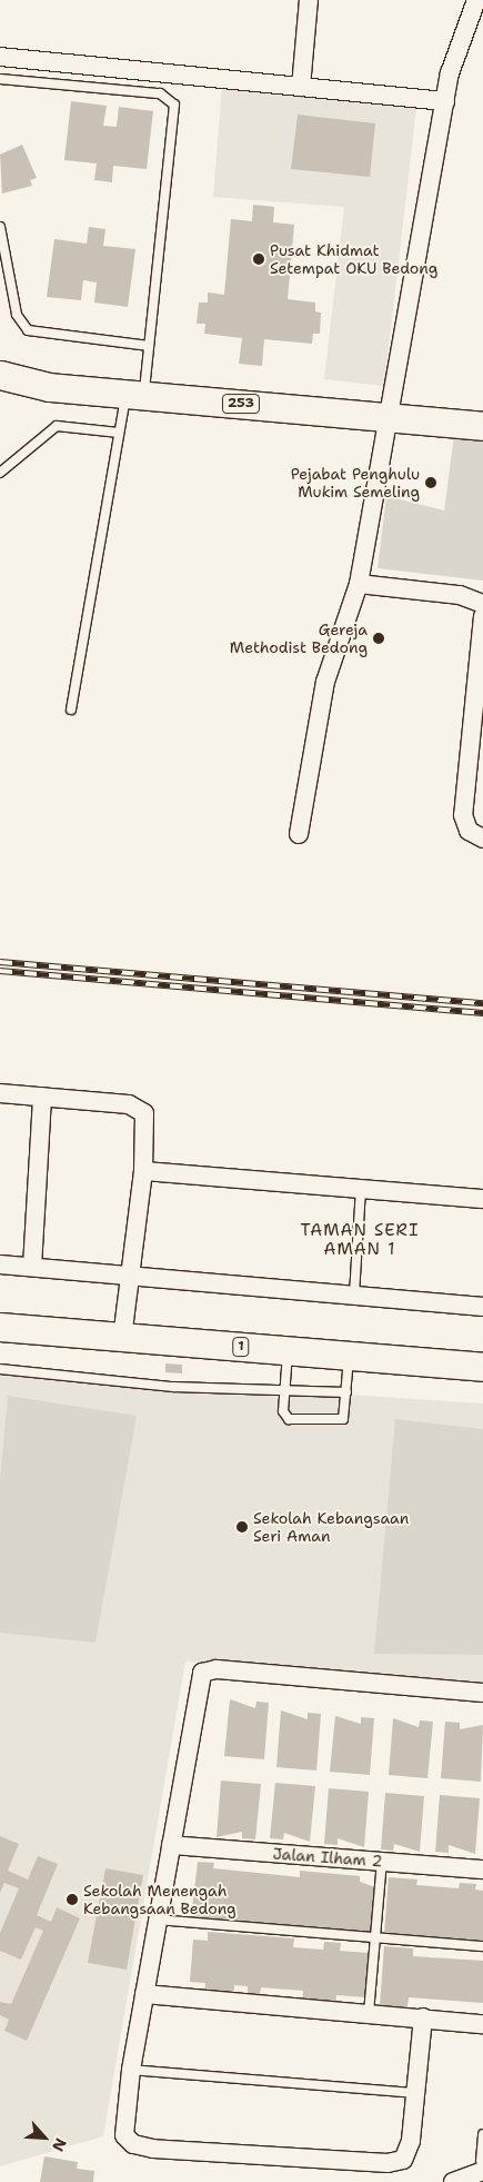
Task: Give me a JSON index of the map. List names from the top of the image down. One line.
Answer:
{"streets":{"main road":["253","1"],"street":["Jalan Ilham 2"]},"districts":["TAMAN SERI AMAN 1"],"places":["Pusat Khidmat Setempat OKU Bedong","Pejabat Penghulu Mukim Semeling","Gereja Methodist Bedong","Sekolah Kebangsaan Seri Aman","Sekolah Menengah Kebangsaan Bedong"],"north":"bottom right"}
